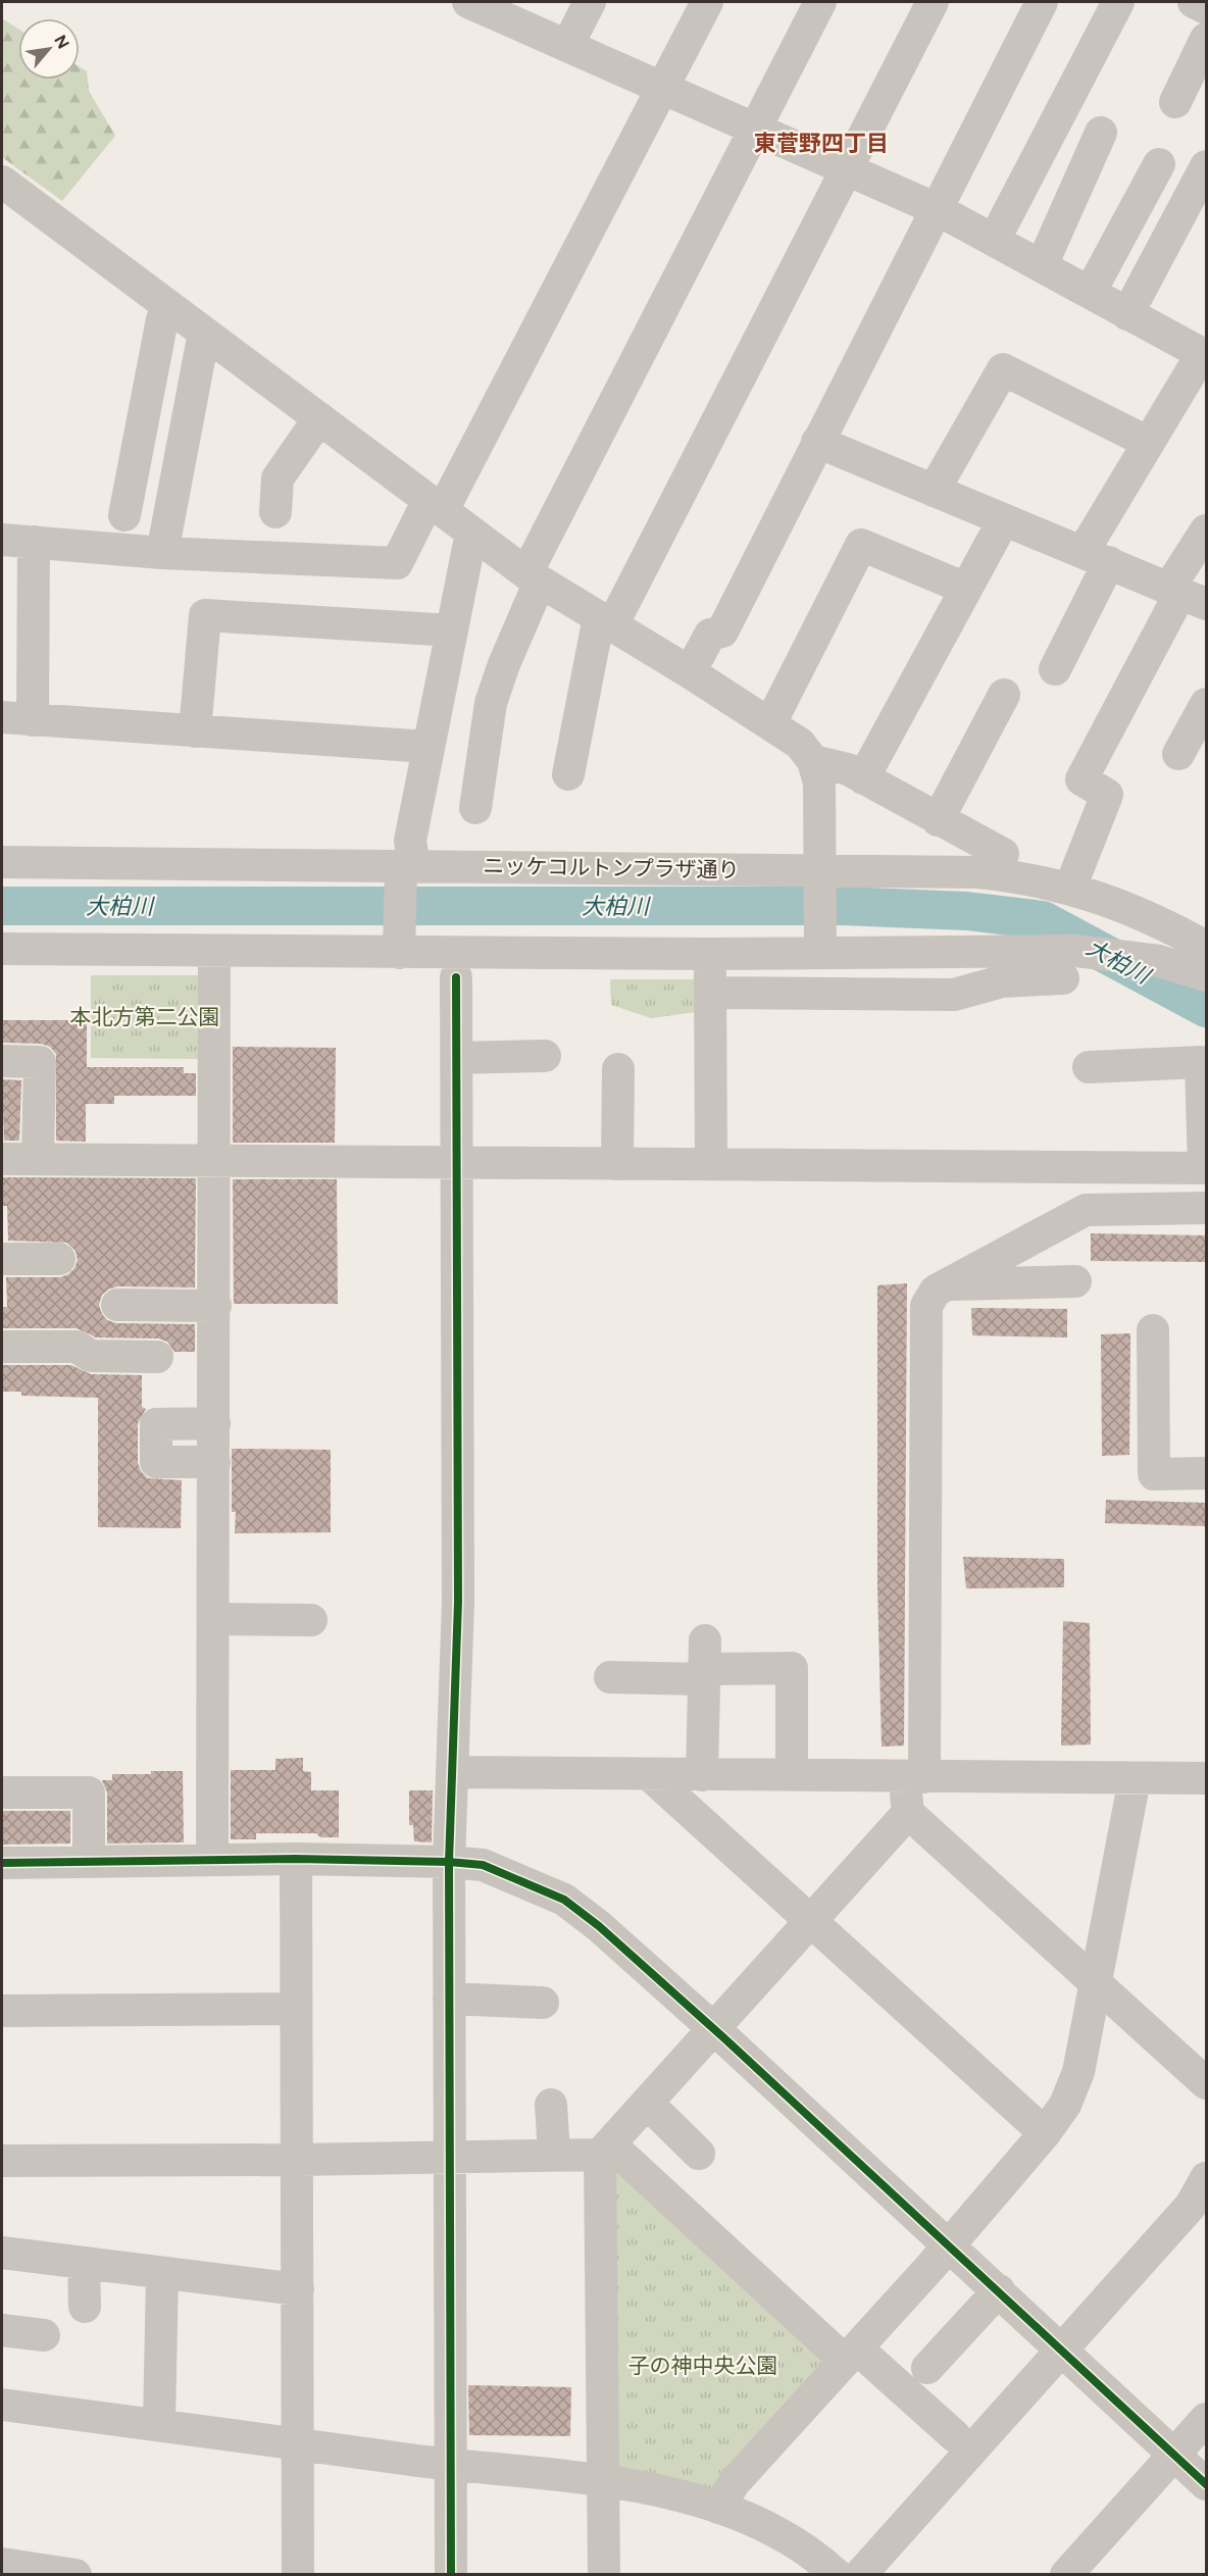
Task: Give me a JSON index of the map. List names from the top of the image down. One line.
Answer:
{"streets":{"street":["ニッケコルトンプラザ通り"]},"districts":["東菅野四丁目"],"water":["大柏川"],"parks":["本北方第二公園","子の神中央公園"],"north":"top right"}
